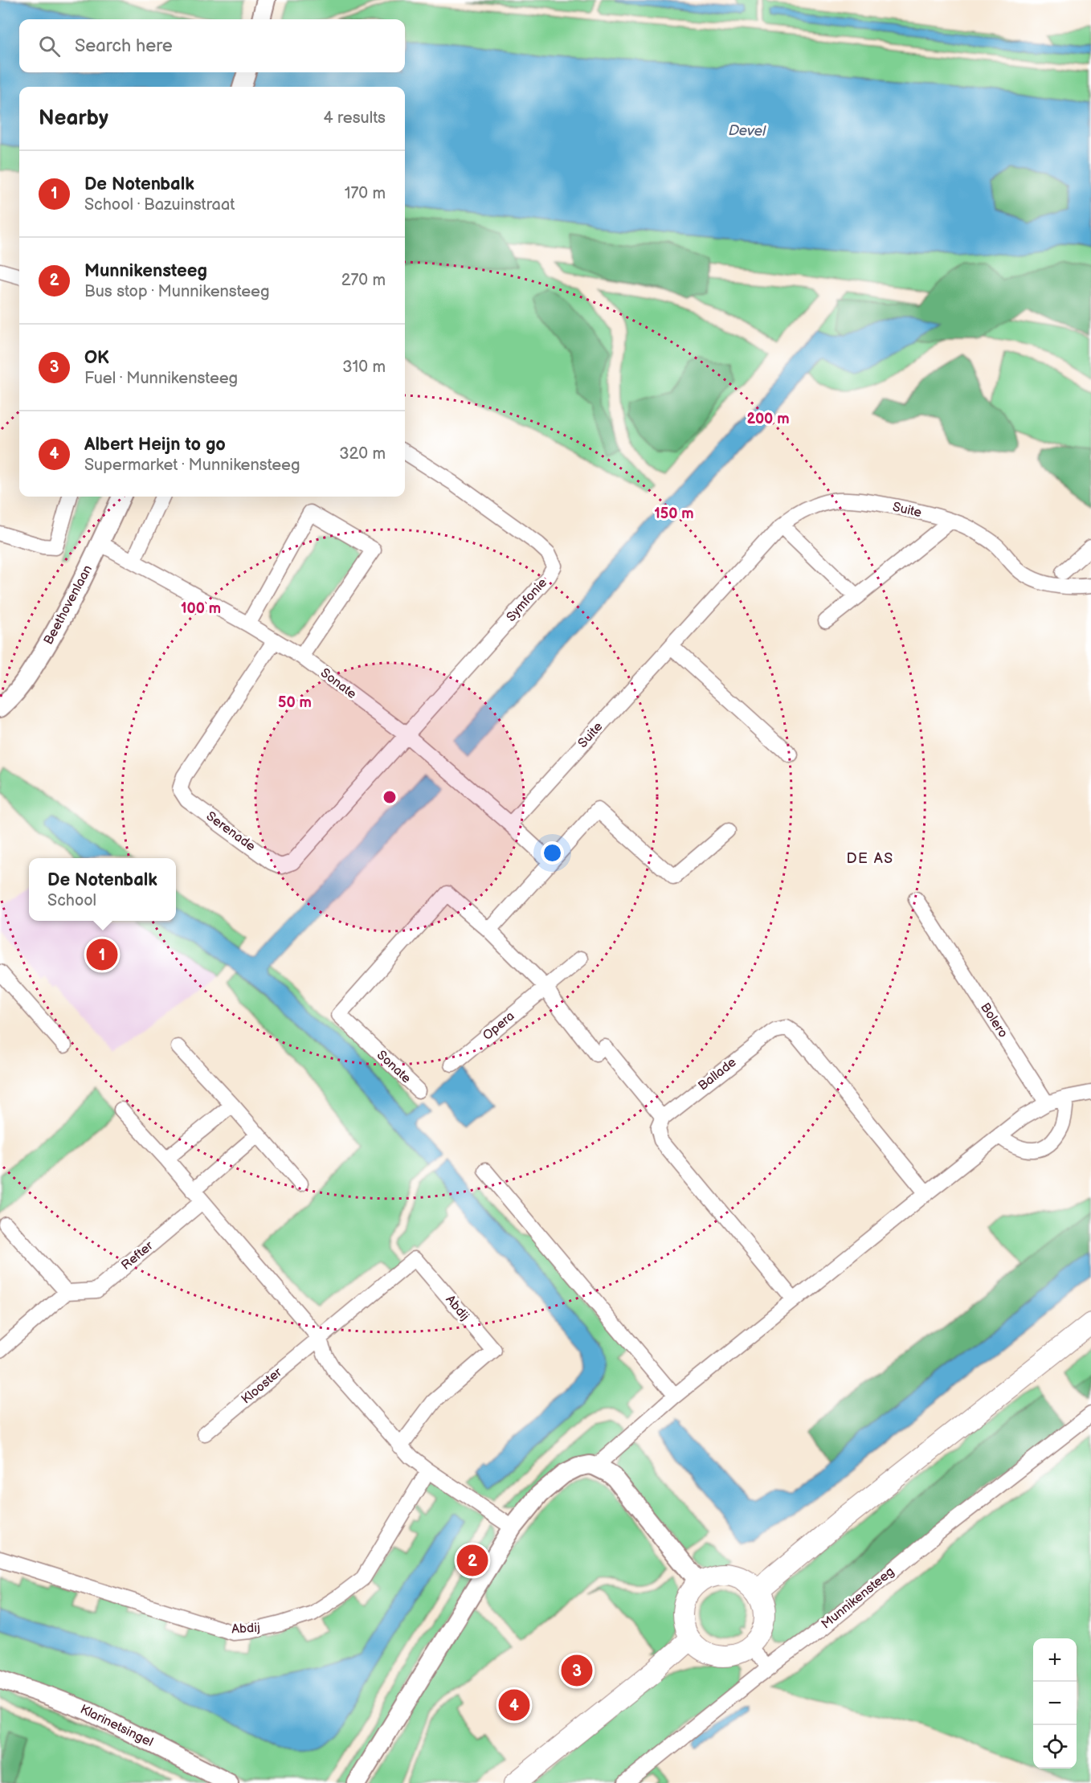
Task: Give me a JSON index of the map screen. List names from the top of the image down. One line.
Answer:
{"streets":{"street":["Suite","Symfonie","Beethovenlaan","Sonate","Serenade","Bolero","Opera","Ballade","Refter","Abdij","Klooster","Munnikensteeg","Klarinetsingel"]},"crossings":[["Suite","Sonate"],["Symfonie","Sonate"],["Symfonie","Serenade"],["Beethovenlaan","Sonate"],["Sonate","Serenade"],["Sonate","Opera"],["Abdij","Klooster"]],"districts":["DE AS"],"water":["Devel"],"page":{"search":"Search here","heading":["Nearby","4 results"],"list":[{"mark":"1","name":"De Notenbalk","note":"School · Bazuinstraat","value":"170 m"},{"mark":"2","name":"Munnikensteeg","note":"Bus stop · Munnikensteeg","value":"270 m"},{"mark":"3","name":"OK","note":"Fuel · Munnikensteeg","value":"310 m"},{"mark":"4","name":"Albert Heijn to go","note":"Supermarket · Munnikensteeg","value":"320 m"}],"popup":["De Notenbalk","School"],"pins":["1","2","3","4"],"map_buttons":["+","−"]},"rings":["200 m","150 m","100 m","50 m"]}
